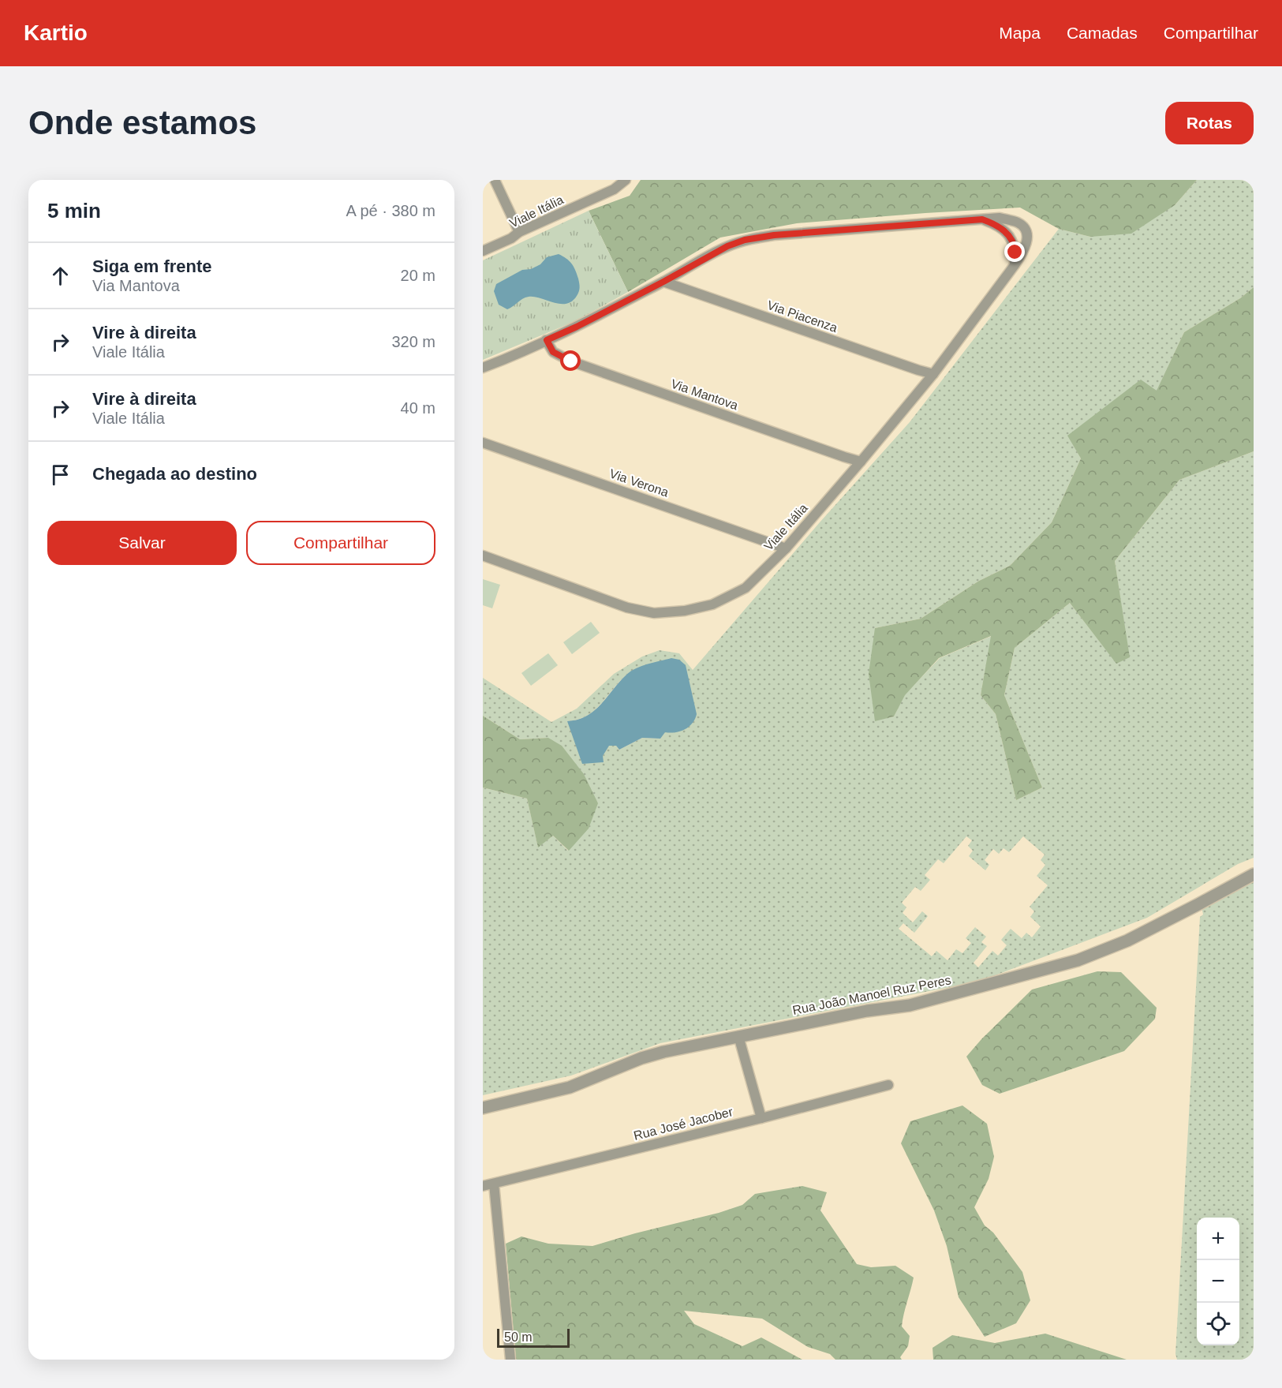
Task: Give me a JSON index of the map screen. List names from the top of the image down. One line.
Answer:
{"streets":{"street":["Viale Itália","Via Piacenza","Via Mantova","Via Verona","Rua João Manoel Ruz Peres","Rua José Jacober"]},"crossings":[["Viale Itália","Via Piacenza"],["Viale Itália","Via Mantova"],["Viale Itália","Via Verona"]],"scale_bar":"50 m","page":{"header":"Kartio","nav":["Mapa","Camadas","Compartilhar"],"buttons":["Rotas",["Salvar","Compartilhar"]],"title":"Onde estamos","heading":["5 min","A pé · 380 m"],"list":[["Siga em frente","Via Mantova","20 m"],["Vire à direita","Viale Itália","320 m"],["Vire à direita","Viale Itália","40 m"],"Chegada ao destino"],"map_buttons":["+","−"],"scale":"50 m"}}
